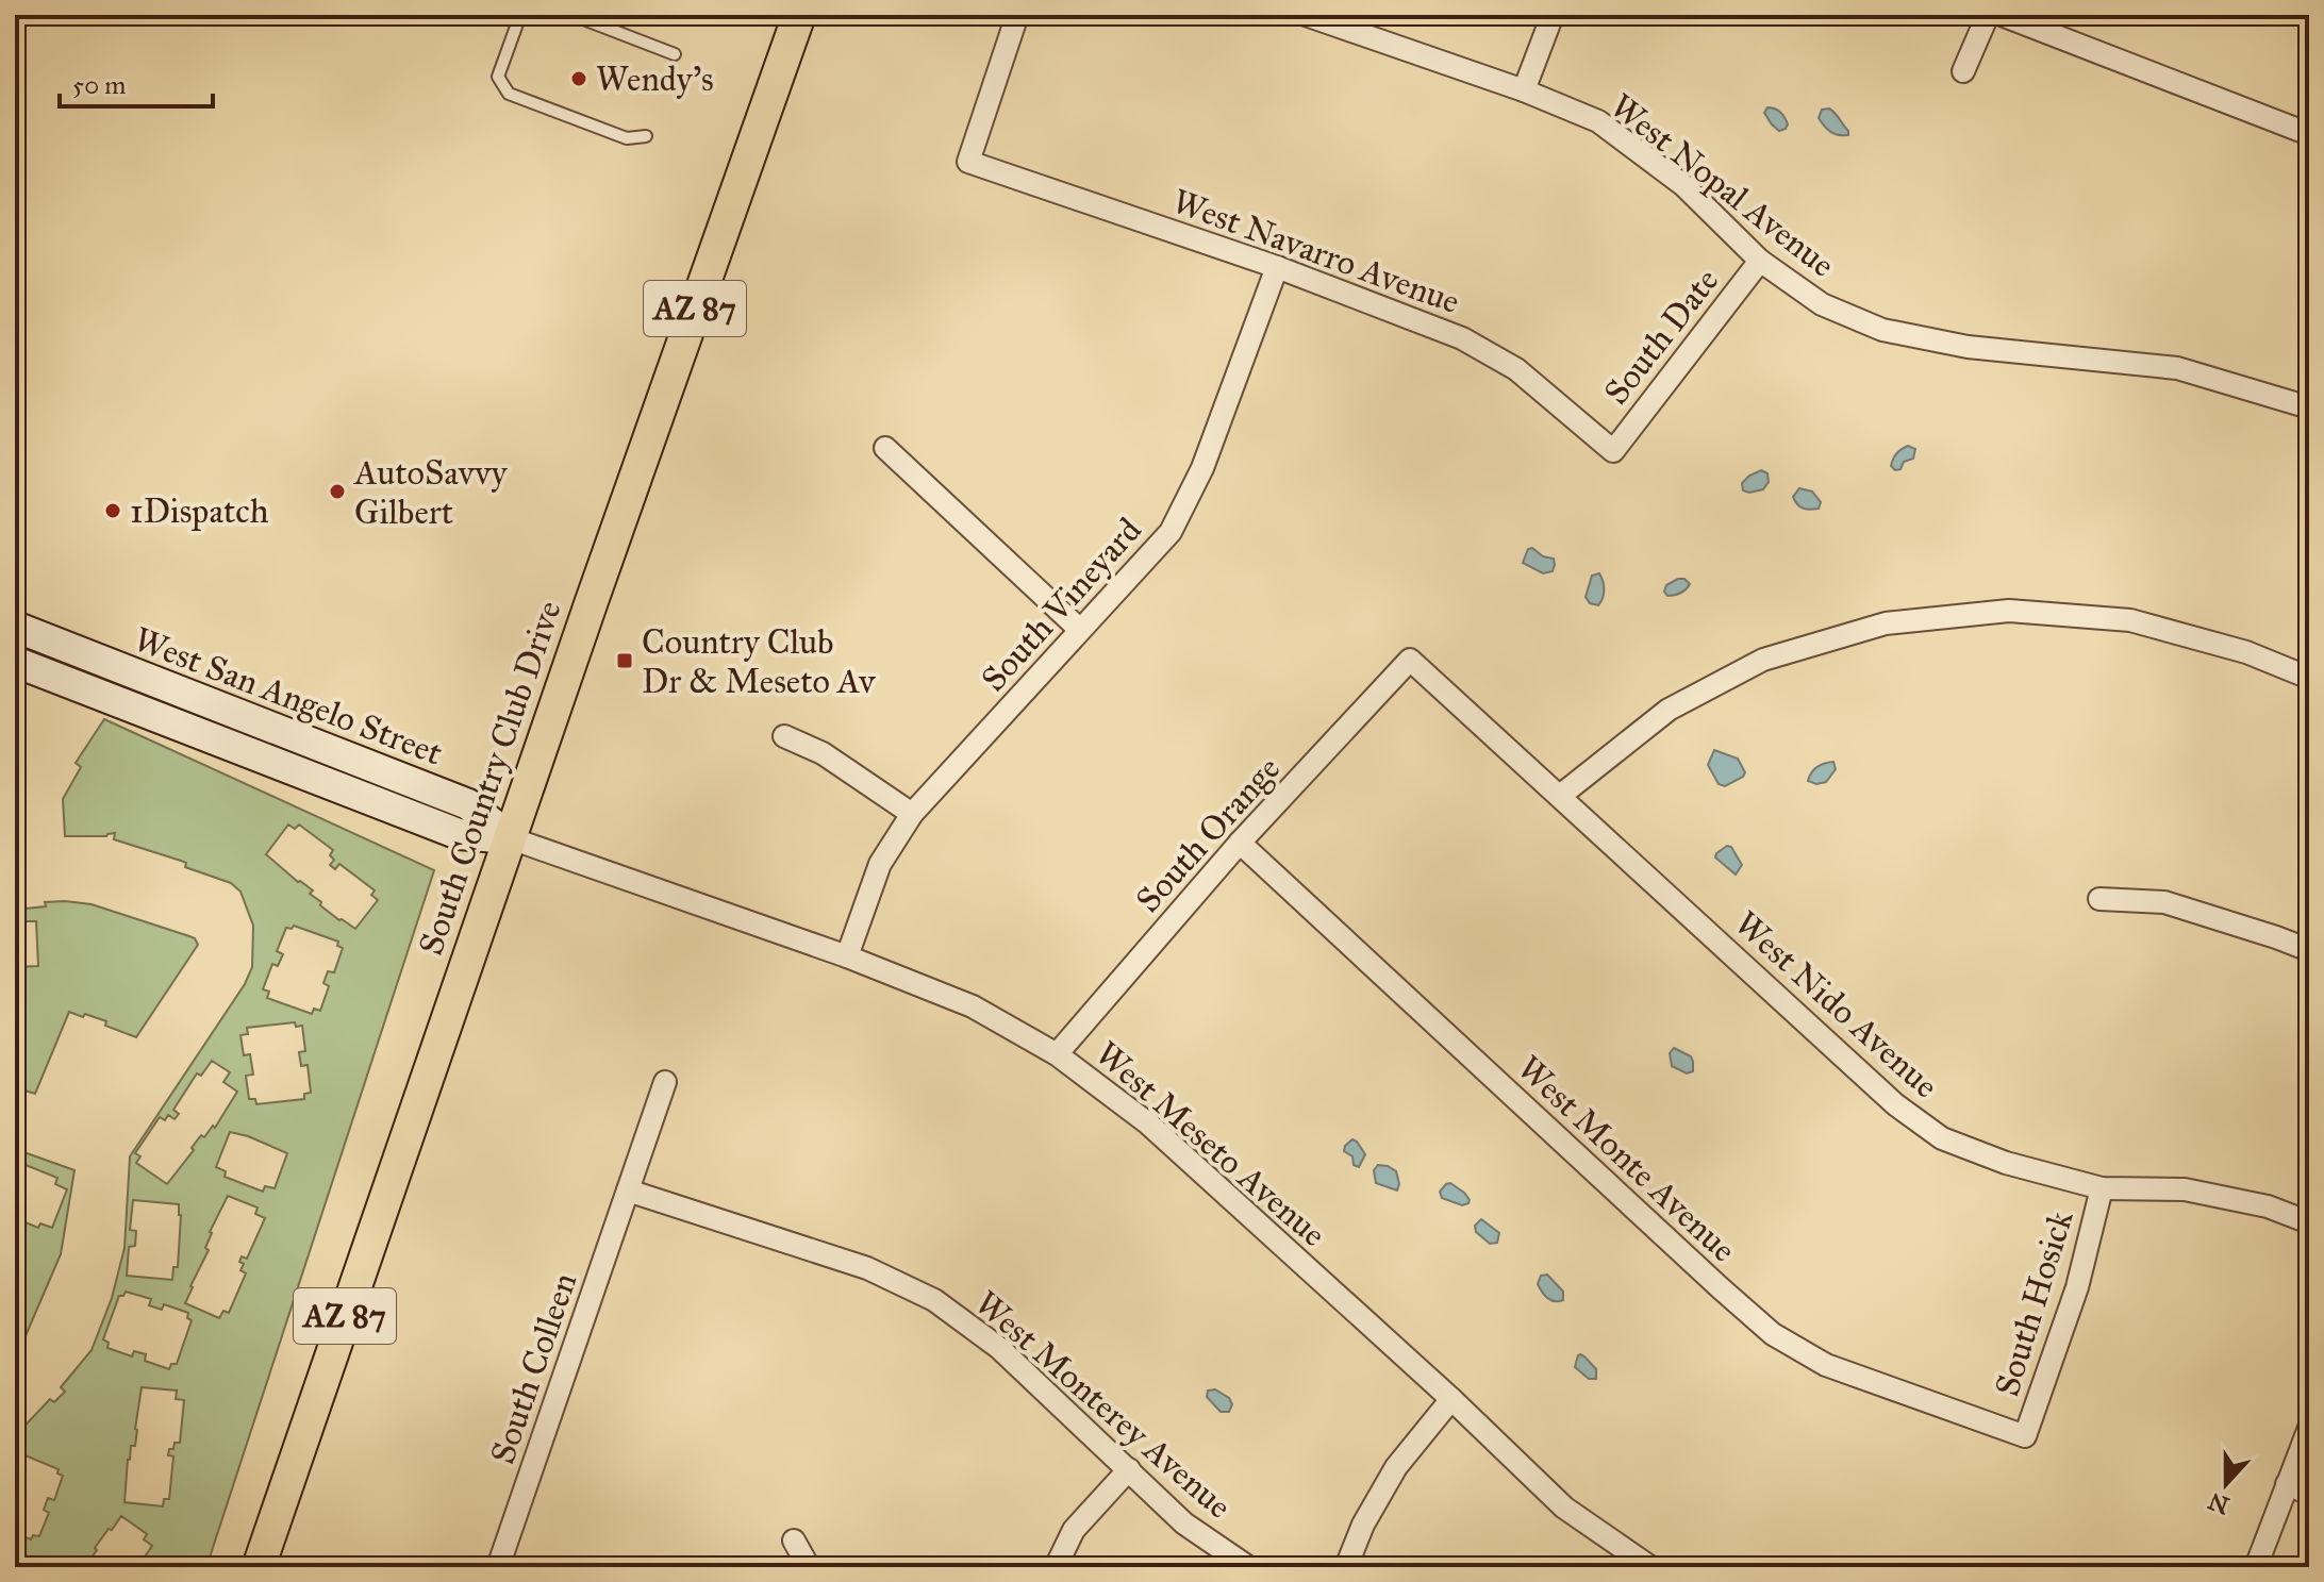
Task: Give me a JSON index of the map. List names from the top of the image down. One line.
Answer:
{"streets":{"main road":["AZ 87","South Country Club Drive"],"street":["West Nopal Avenue","West Navarro Avenue","South Date","South Vineyard","West San Angelo Street","South Orange","West Nido Avenue","West Meseto Avenue","West Monte Avenue","South Hosick","South Colleen","West Monterey Avenue"]},"crossings":[["West Nopal Avenue","South Date"],["West Navarro Avenue","South Date"],["West Navarro Avenue","South Vineyard"],["South Vineyard","West Meseto Avenue"],["West San Angelo Street","South Country Club Drive"],["West San Angelo Street","West Meseto Avenue"],["South Country Club Drive","West Meseto Avenue"],["South Orange","West Nido Avenue"],["South Orange","West Meseto Avenue"],["South Orange","West Monte Avenue"],["West Nido Avenue","South Hosick"],["West Monte Avenue","South Hosick"],["South Colleen","West Monterey Avenue"]],"places":{"other":["Wendy's","AutoSavvy Gilbert","1Dispatch"],"transit":["Country Club Dr & Meseto Av"]},"scale_bar":"50 m","north":"bottom"}
